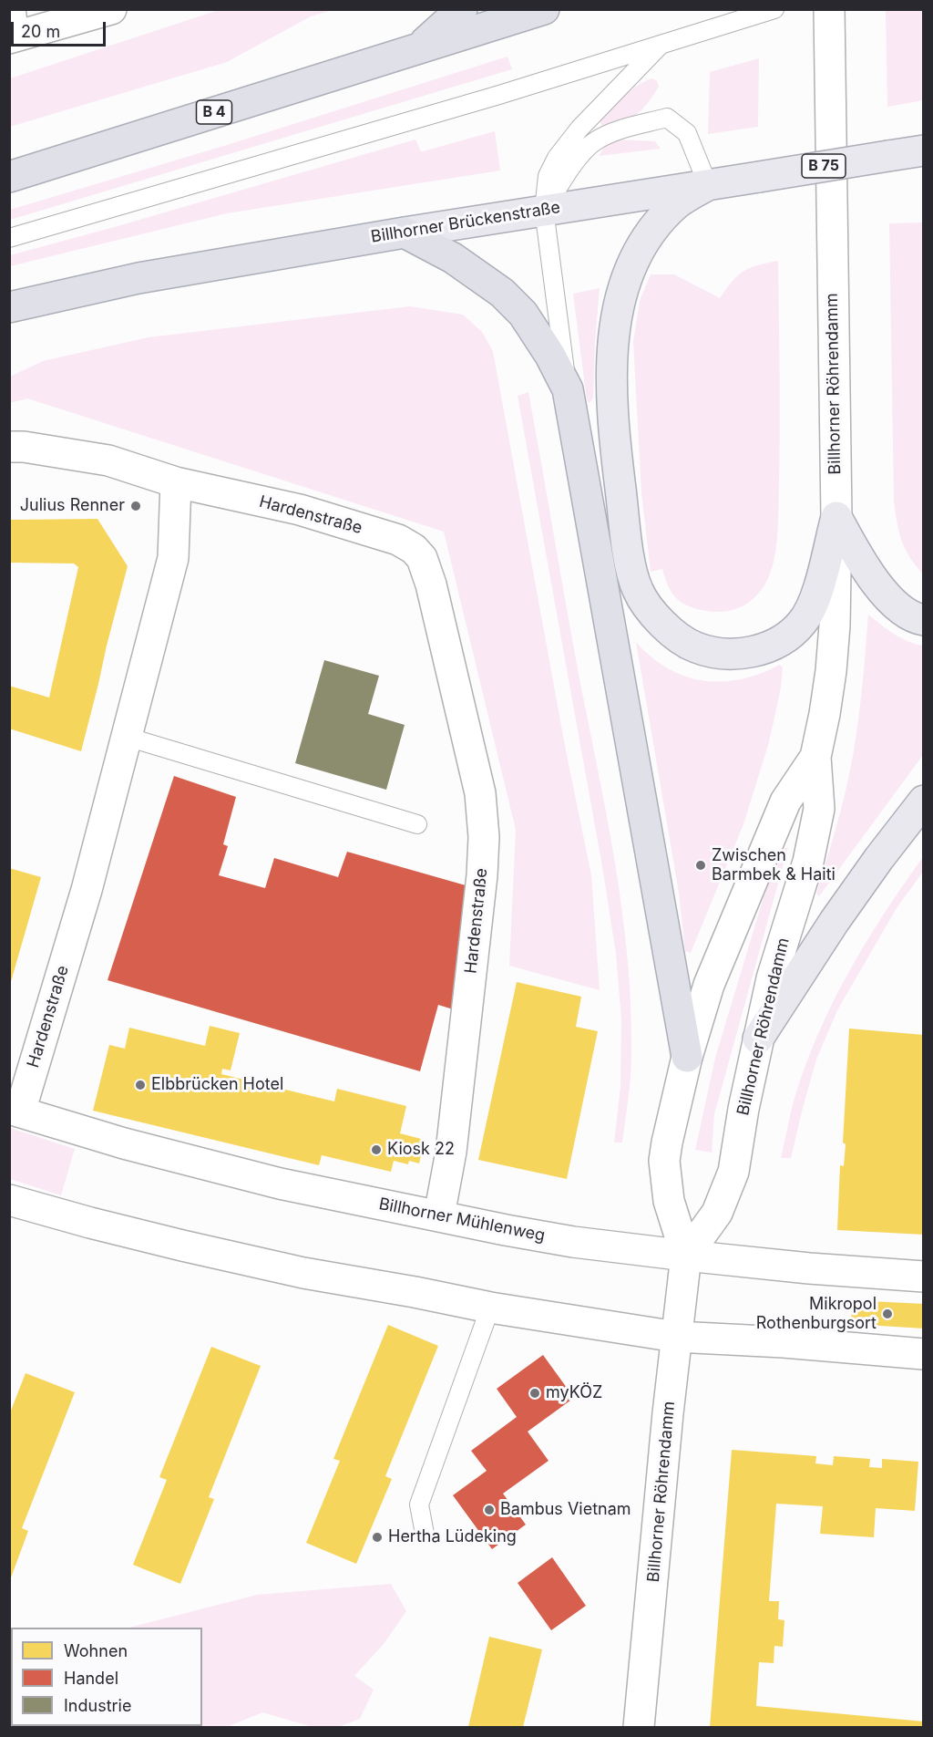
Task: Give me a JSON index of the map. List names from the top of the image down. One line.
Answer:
{"streets":{"highway":["B 4","Billhorner Brückenstraße"],"main road":["B 75"],"street":["Billhorner Röhrendamm","Hardenstraße","Billhorner Mühlenweg"]},"crossings":[["Billhorner Röhrendamm","Billhorner Mühlenweg"],["Hardenstraße","Billhorner Mühlenweg"]],"places":["Julius Renner","Zwischen Barmbek & Haiti","Elbbrücken Hotel","Kiosk 22","Mikropol Rothenburgsort","myKÖZ","Bambus Vietnam","Hertha Lüdeking"],"legend":["Wohnen","Handel","Industrie"],"scale_bar":"20 m"}
